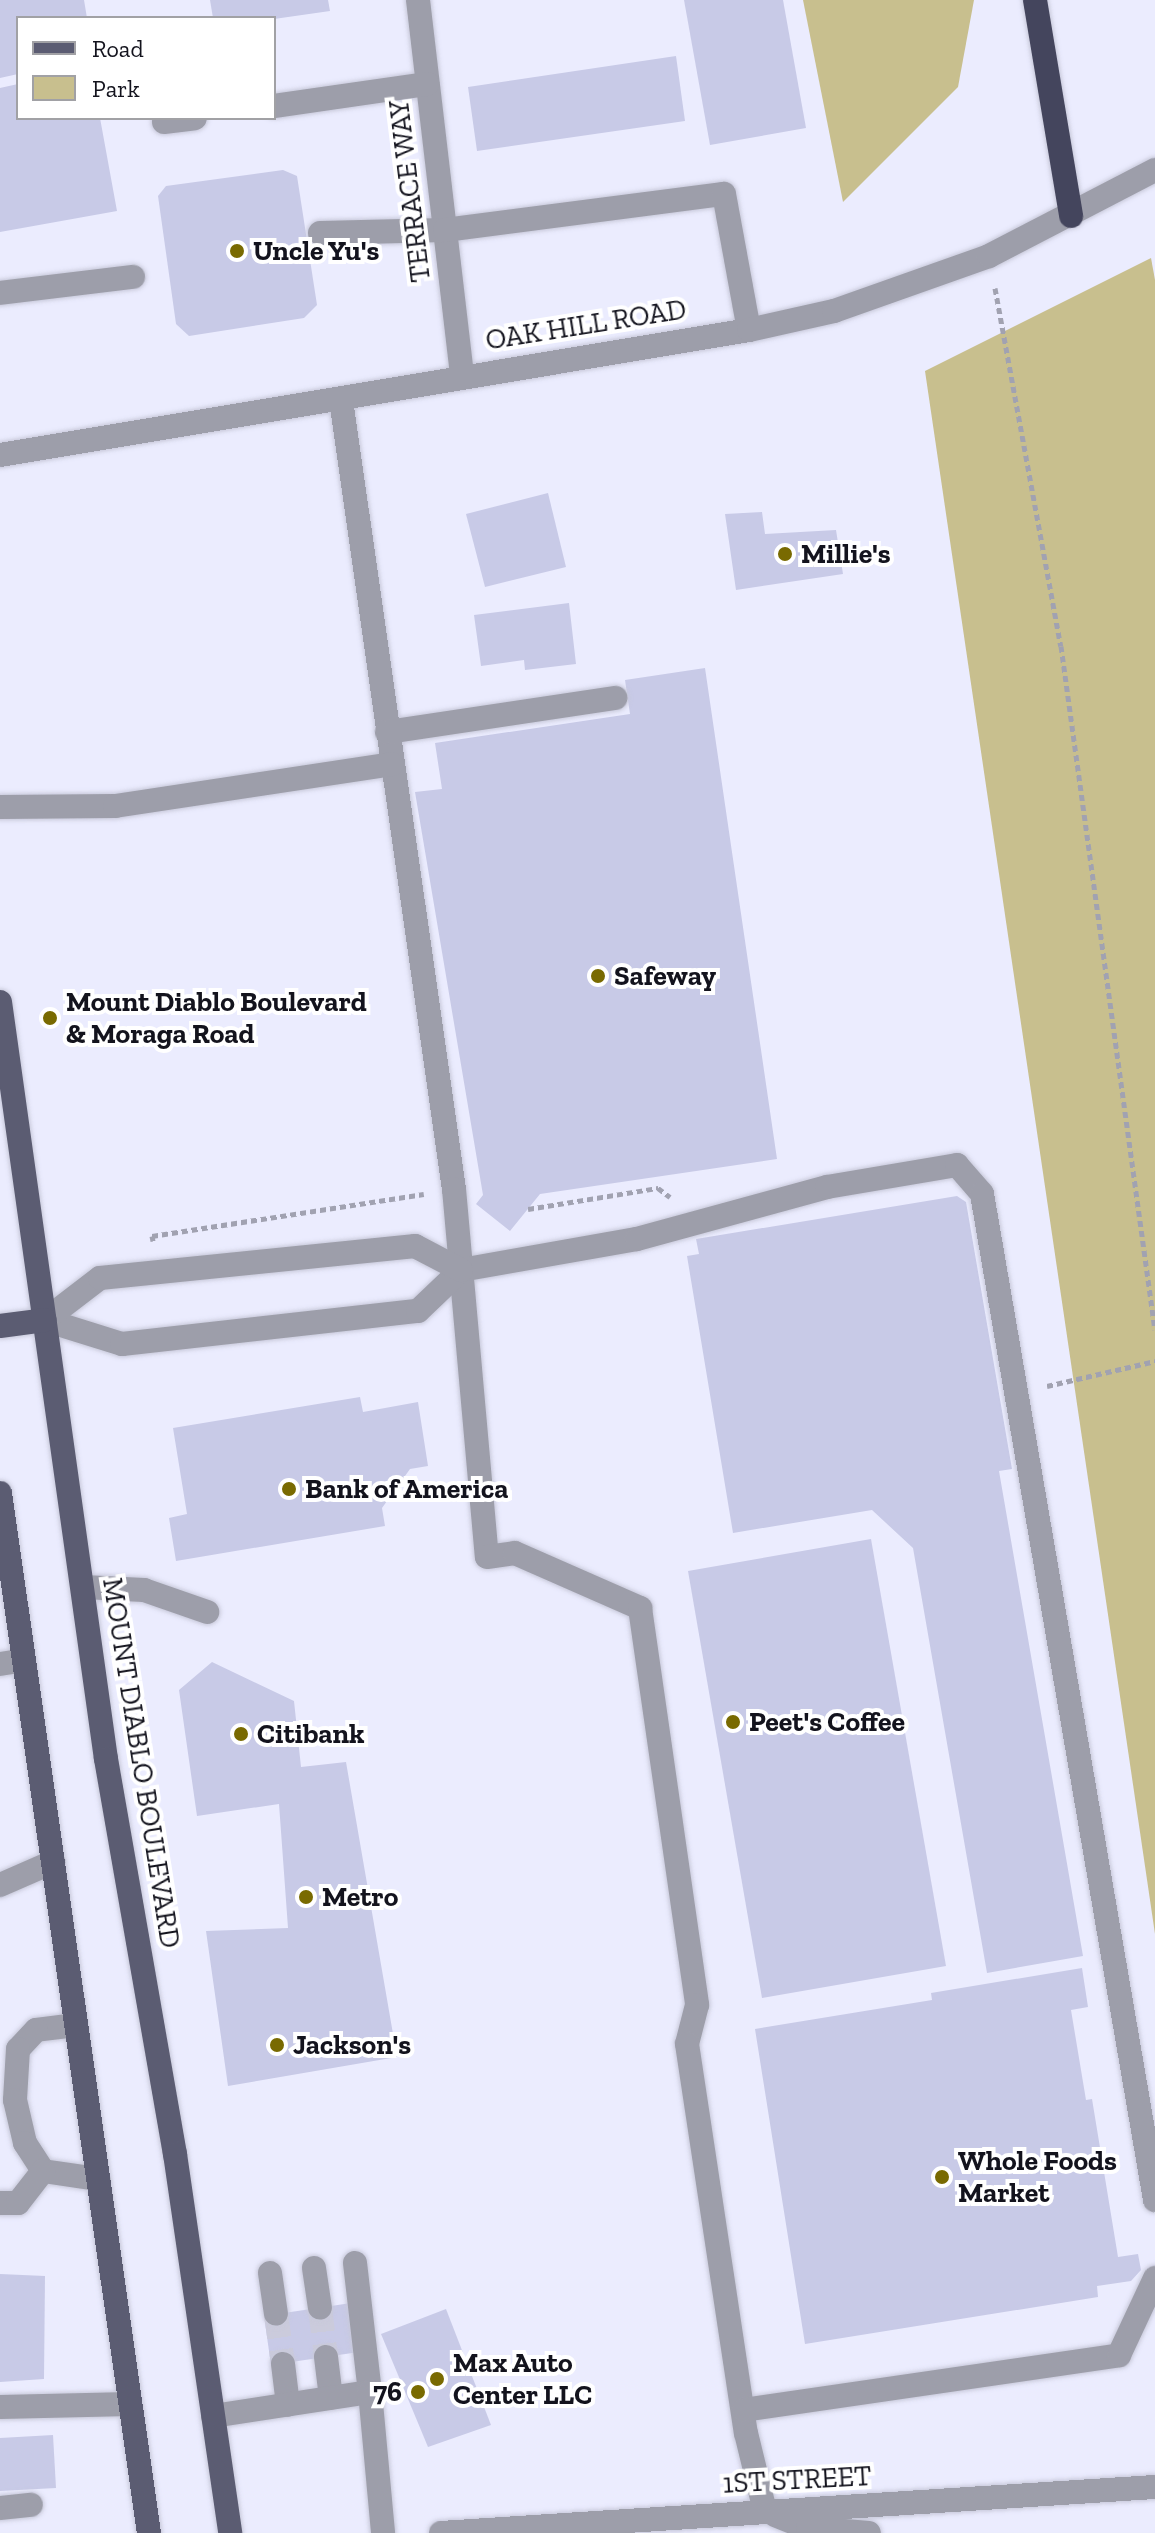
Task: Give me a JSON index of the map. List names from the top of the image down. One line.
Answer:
{"streets":{"main road":["MOUNT DIABLO BOULEVARD"],"street":["TERRACE WAY","OAK HILL ROAD","1ST STREET"]},"crossings":[["TERRACE WAY","OAK HILL ROAD"]],"places":["Uncle Yu's","Millie's","Safeway","Mount Diablo Boulevard & Moraga Road","Bank of America","Peet's Coffee","Citibank","Metro","Jackson's","Whole Foods Market","Max Auto Center LLC","76"],"legend":["Road","Park"]}
